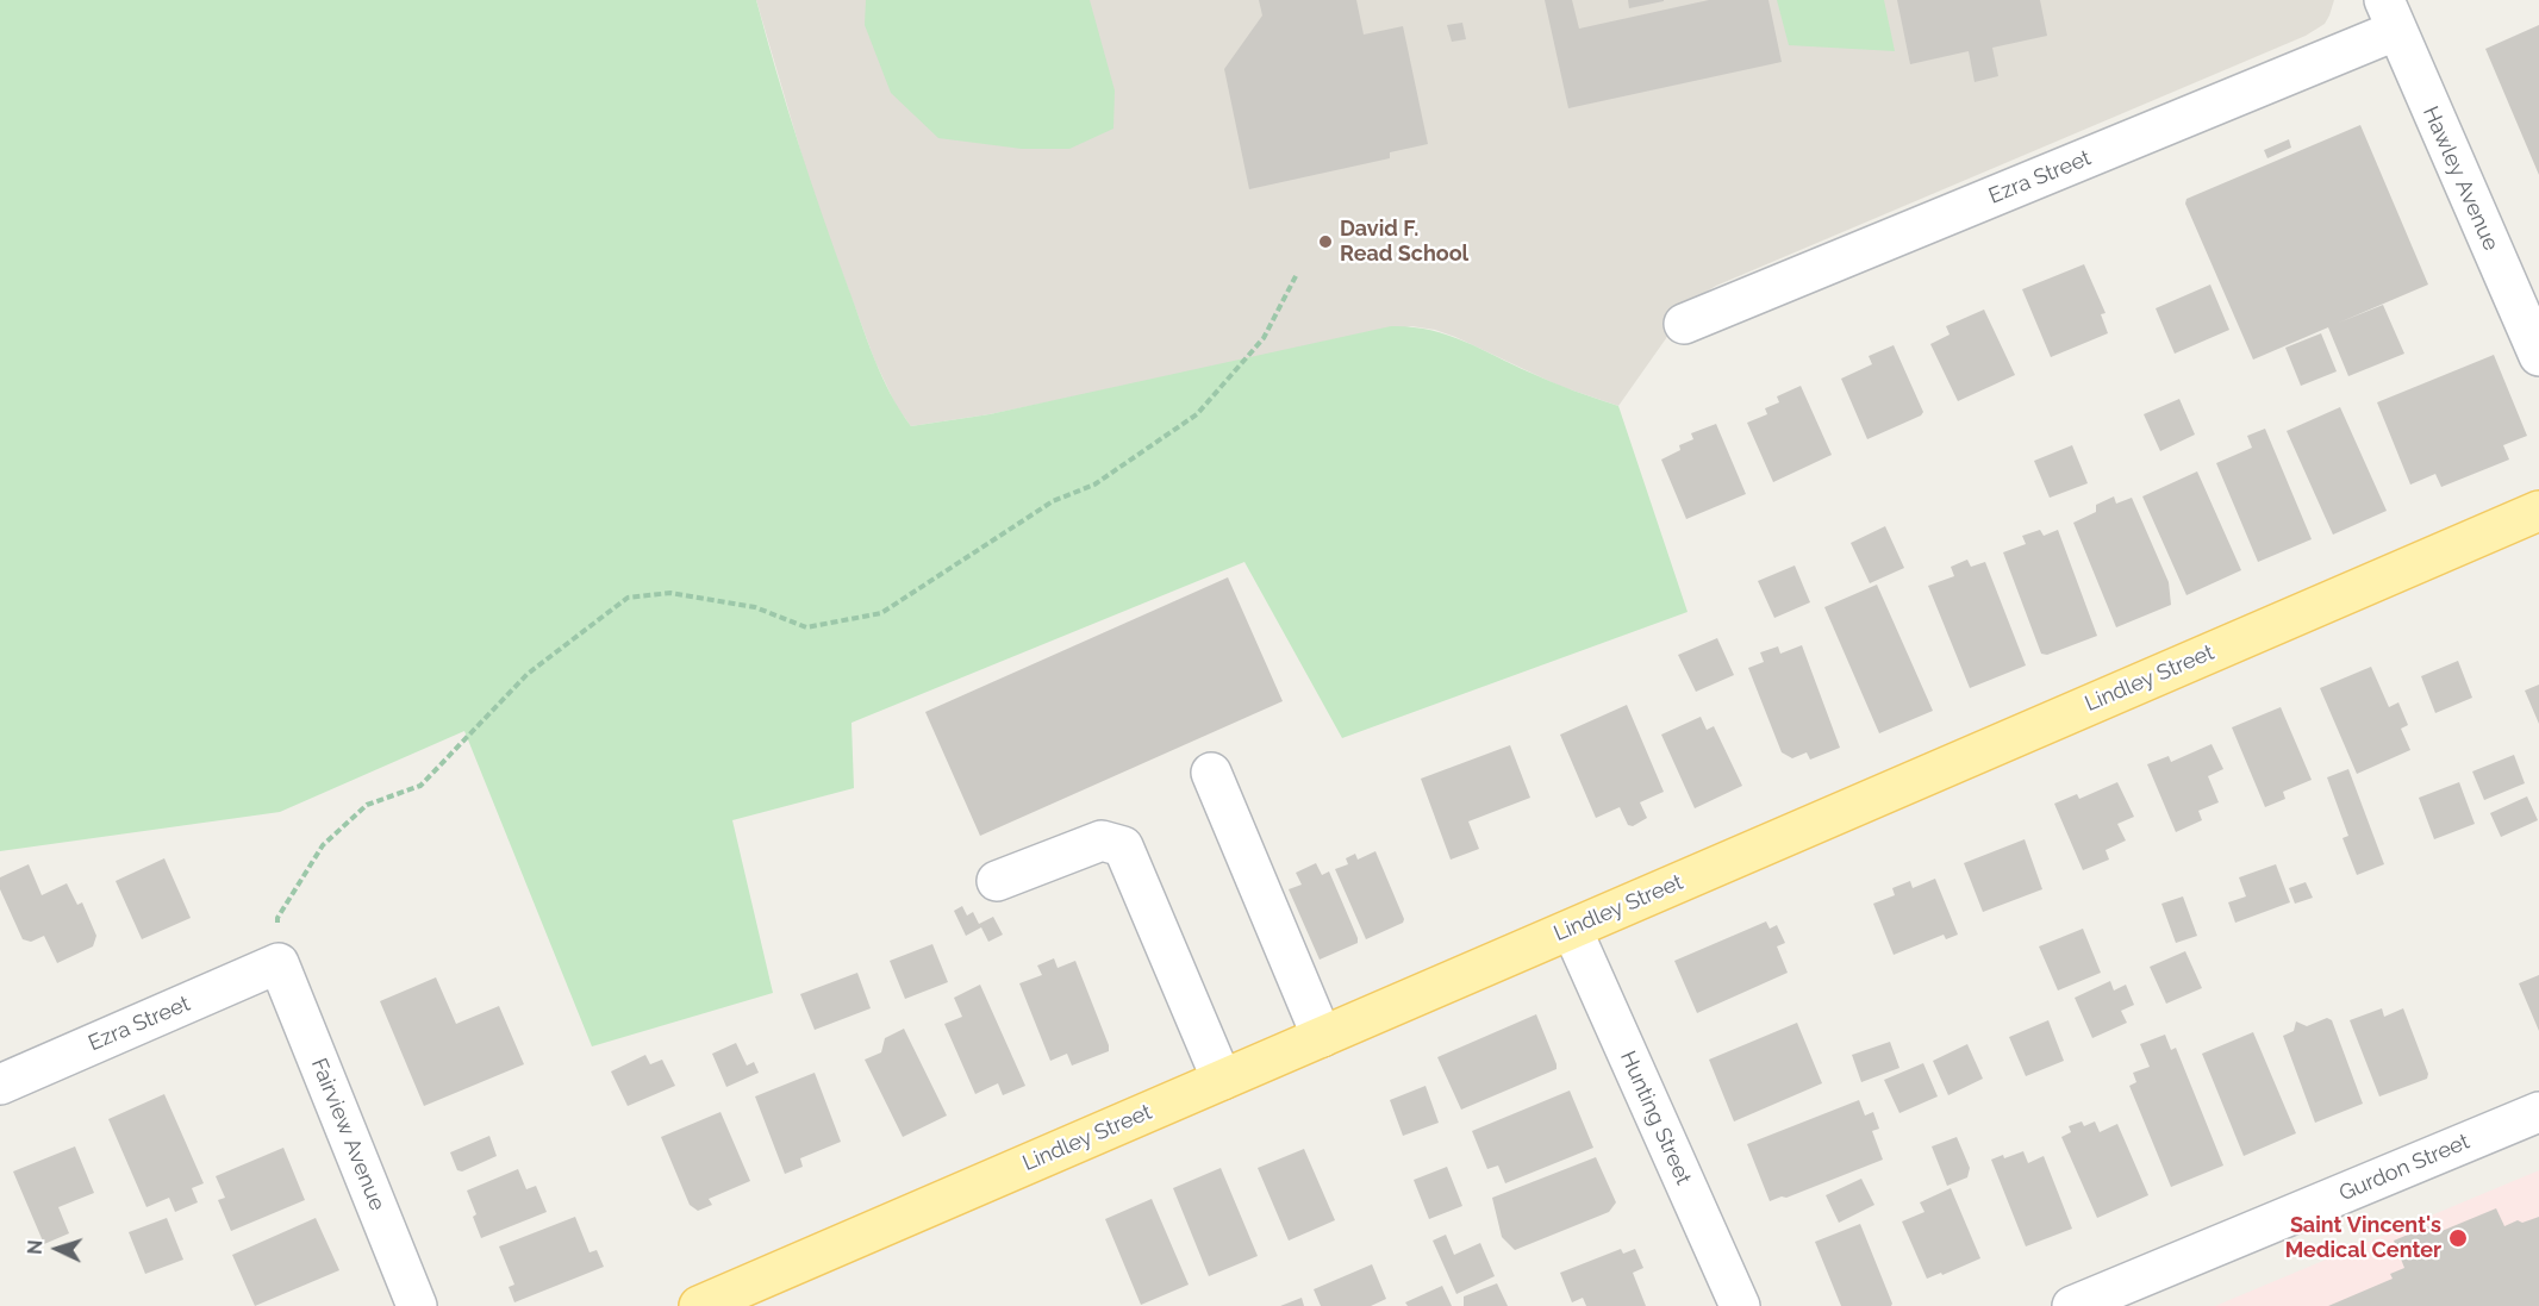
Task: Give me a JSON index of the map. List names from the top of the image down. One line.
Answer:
{"streets":{"main road":["Lindley Street"],"street":["Ezra Street","Hawley Avenue","Hunting Street","Fairview Avenue","Gurdon Street"]},"crossings":[["Ezra Street","Hawley Avenue"],["Ezra Street","Fairview Avenue"],["Lindley Street","Hunting Street"]],"places":["David F. Read School","Saint Vincent's Medical Center"],"north":"left"}
